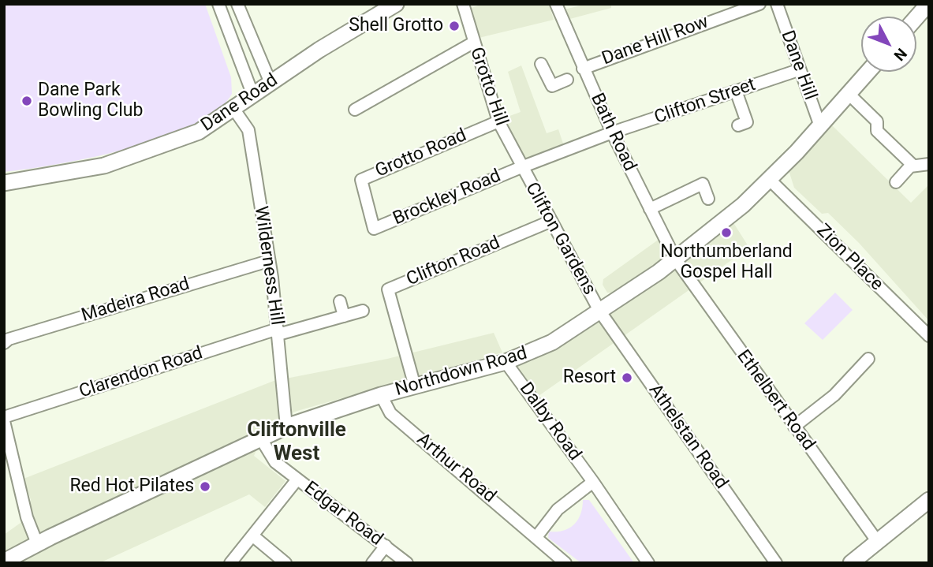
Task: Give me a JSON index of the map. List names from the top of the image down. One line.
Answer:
{"streets":{"main road":["Dane Road","Northdown Road"],"street":["Dane Hill Row","Dane Hill","Grotto Hill","Clifton Street","Bath Road","Grotto Road","Brockley Road","Clifton Gardens","Zion Place","Clifton Road","Wilderness Hill","Madeira Road","Clarendon Road","Ethelbert Road","Dalby Road","Athelstan Road","Arthur Road","Edgar Road"]},"crossings":[["Dane Hill Row","Bath Road"],["Dane Hill","Clifton Street"],["Dane Hill","Northdown Road"],["Grotto Hill","Clifton Street"],["Grotto Hill","Grotto Road"],["Grotto Hill","Brockley Road"],["Grotto Hill","Clifton Gardens"],["Clifton Street","Bath Road"],["Clifton Street","Brockley Road"],["Clifton Street","Clifton Gardens"],["Dane Road","Wilderness Hill"],["Bath Road","Northdown Road"],["Bath Road","Ethelbert Road"],["Grotto Road","Brockley Road"],["Brockley Road","Clifton Gardens"],["Clifton Gardens","Clifton Road"],["Clifton Gardens","Northdown Road"],["Clifton Gardens","Athelstan Road"],["Zion Place","Northdown Road"],["Clifton Road","Northdown Road"],["Wilderness Hill","Madeira Road"],["Wilderness Hill","Northdown Road"],["Wilderness Hill","Clarendon Road"],["Northdown Road","Clarendon Road"],["Northdown Road","Ethelbert Road"],["Northdown Road","Dalby Road"],["Northdown Road","Athelstan Road"],["Northdown Road","Arthur Road"],["Northdown Road","Edgar Road"]],"districts":["Cliftonville West"],"places":["Shell Grotto","Dane Park Bowling Club","Northumberland Gospel Hall","Resort","Red Hot Pilates"],"north":"bottom right"}
